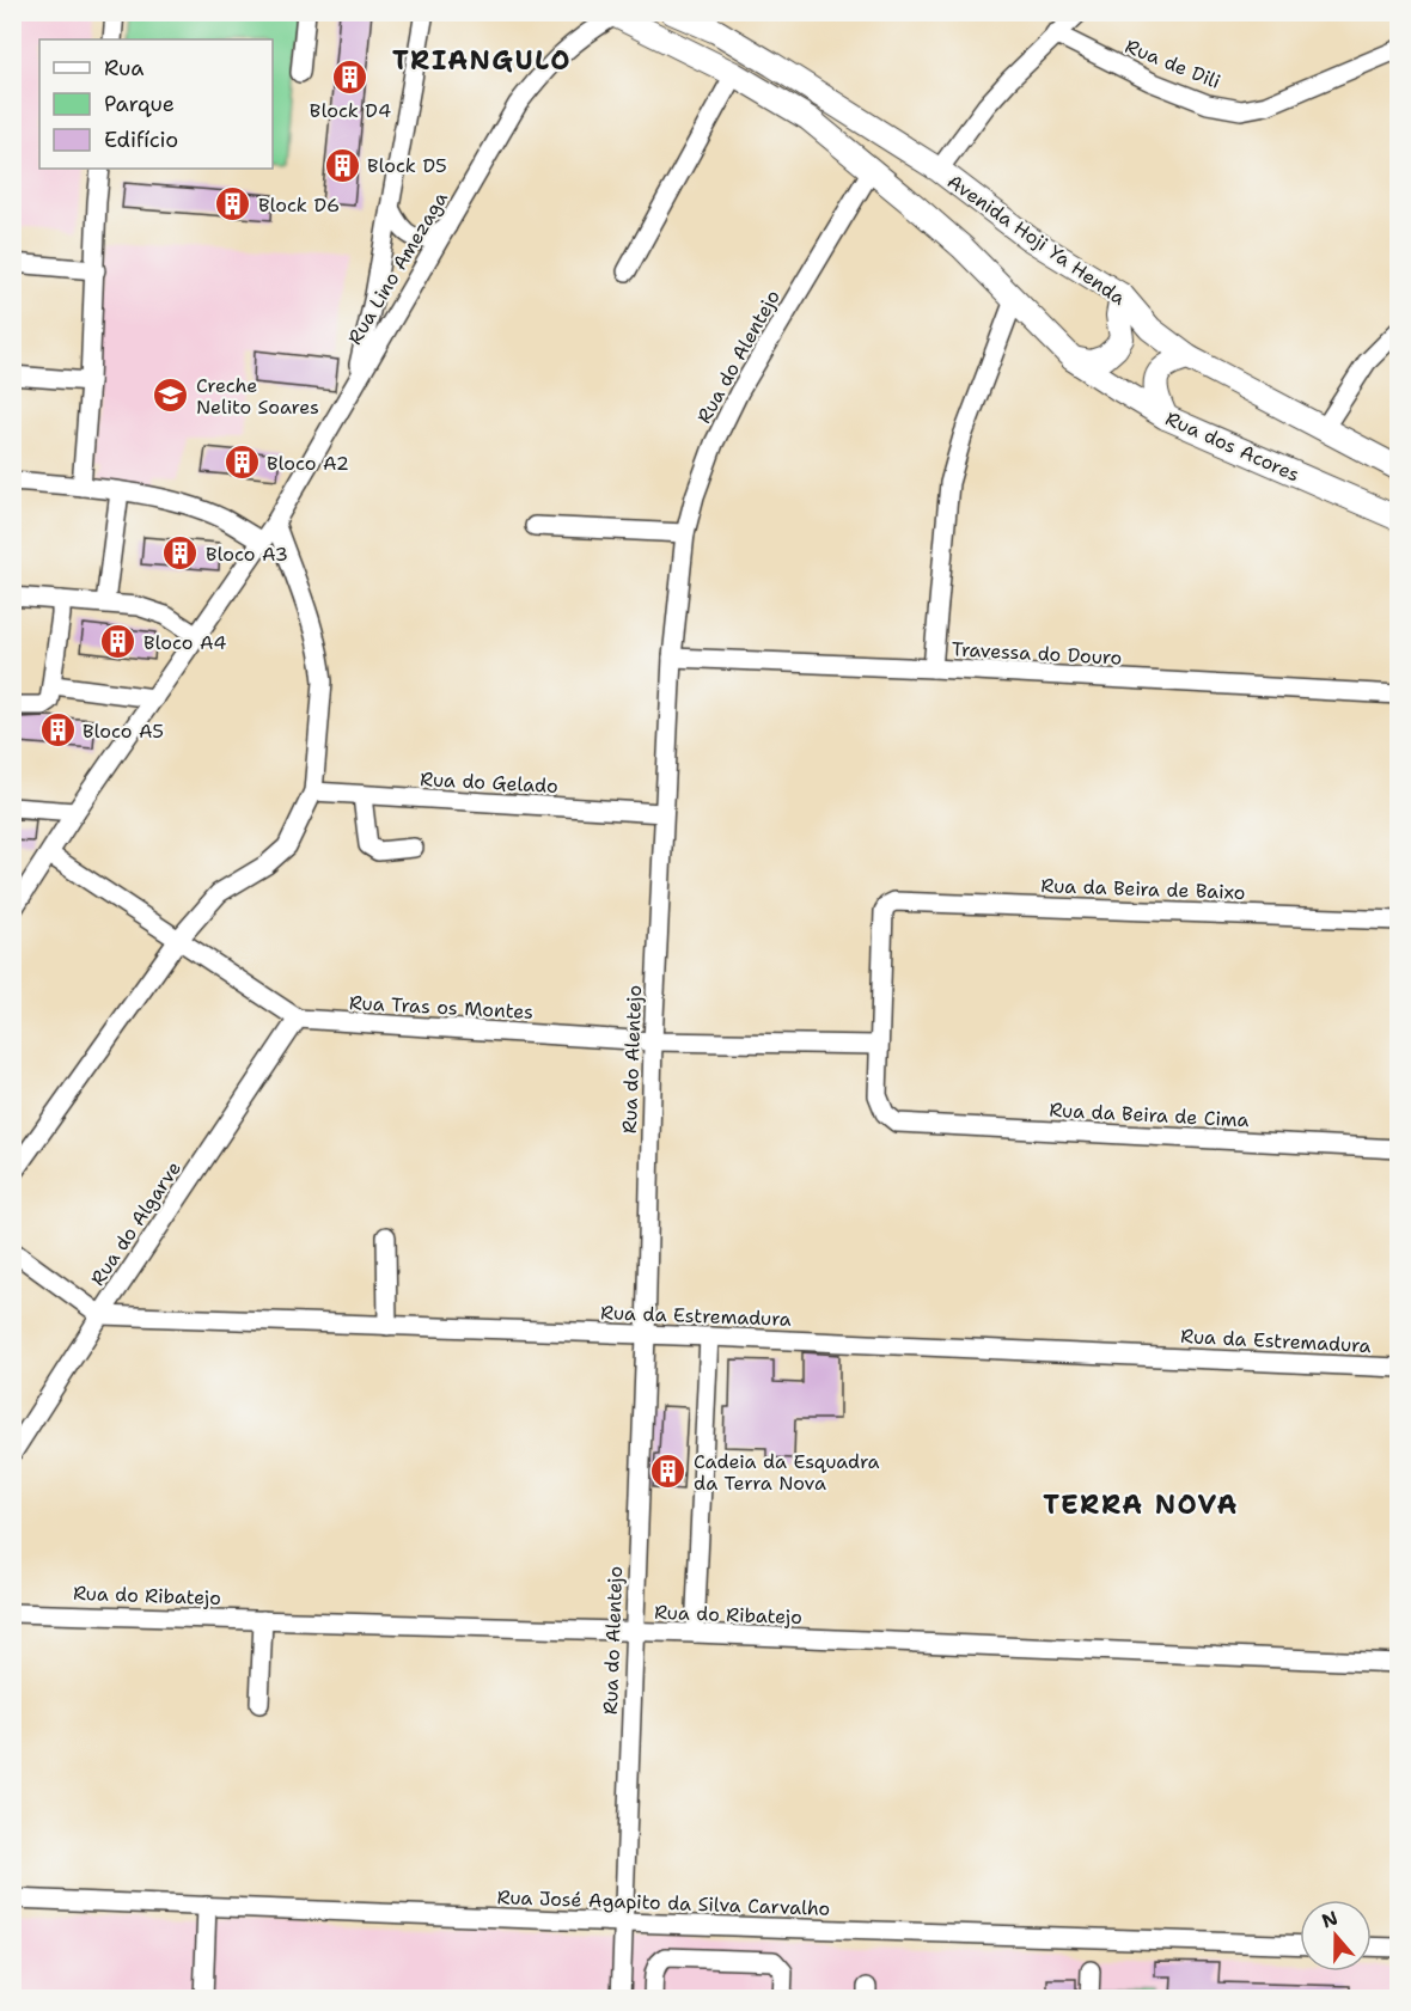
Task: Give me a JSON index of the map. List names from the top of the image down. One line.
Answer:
{"streets":{"main road":["Avenida Hoji Ya Henda","Rua dos Acores"],"street":["Rua de Dili","Rua Lino Amezaga","Rua do Alentejo","Travessa do Douro","Rua do Gelado","Rua da Beira de Baixo","Rua Tras os Montes","Rua da Beira de Cima","Rua do Algarve","Rua da Estremadura","Rua do Ribatejo","Rua José Agapito da Silva Carvalho"]},"crossings":[["Rua Lino Amezaga","Rua Tras os Montes"],["Rua do Alentejo","Travessa do Douro"],["Rua do Alentejo","Rua do Gelado"],["Rua do Alentejo","Rua Tras os Montes"],["Rua do Alentejo","Rua da Estremadura"],["Rua do Alentejo","Rua do Ribatejo"],["Rua do Alentejo","Rua José Agapito da Silva Carvalho"],["Rua da Beira de Baixo","Rua Tras os Montes"],["Rua da Beira de Baixo","Rua da Beira de Cima"],["Rua Tras os Montes","Rua da Beira de Cima"],["Rua Tras os Montes","Rua do Algarve"],["Rua do Algarve","Rua da Estremadura"]],"districts":["TRIANGULO","TERRA NOVA"],"places":{"building":["Block D4","Block D5","Block D6","Bloco A2","Bloco A3","Bloco A4","Bloco A5","Cadeia da Esquadra da Terra Nova"],"school or university":["Creche Nelito Soares"]},"legend":["Rua","Parque","Edifício"],"north":"top"}
